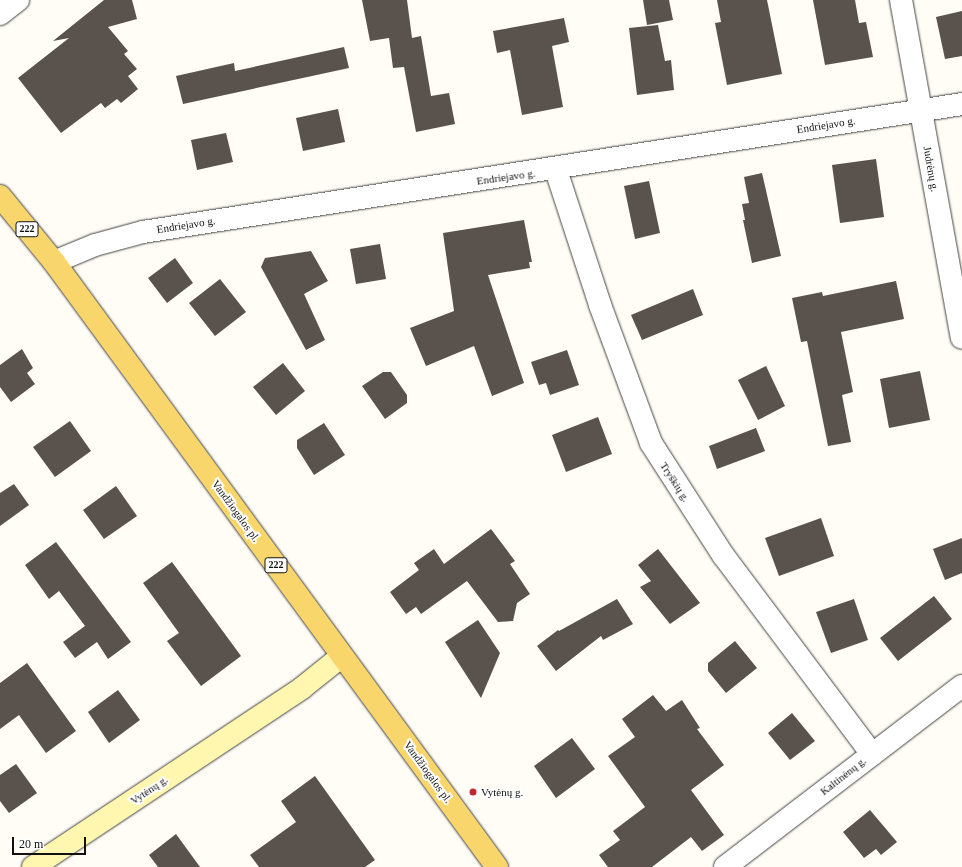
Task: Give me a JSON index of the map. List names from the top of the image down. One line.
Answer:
{"streets":{"main road":["222","Vandžiogalos pl.","Vytėnų g."],"street":["Endriejavo g.","Judrėnų g.","Tryškių g.","Kaltinėnų g."]},"crossings":[["Endriejavo g.","Judrėnų g."],["Endriejavo g.","Tryškių g."],["Endriejavo g.","Vandžiogalos pl."],["Tryškių g.","Kaltinėnų g."],["Vandžiogalos pl.","Vytėnų g."]],"places":["Vytėnų g."],"scale_bar":"20 m"}
